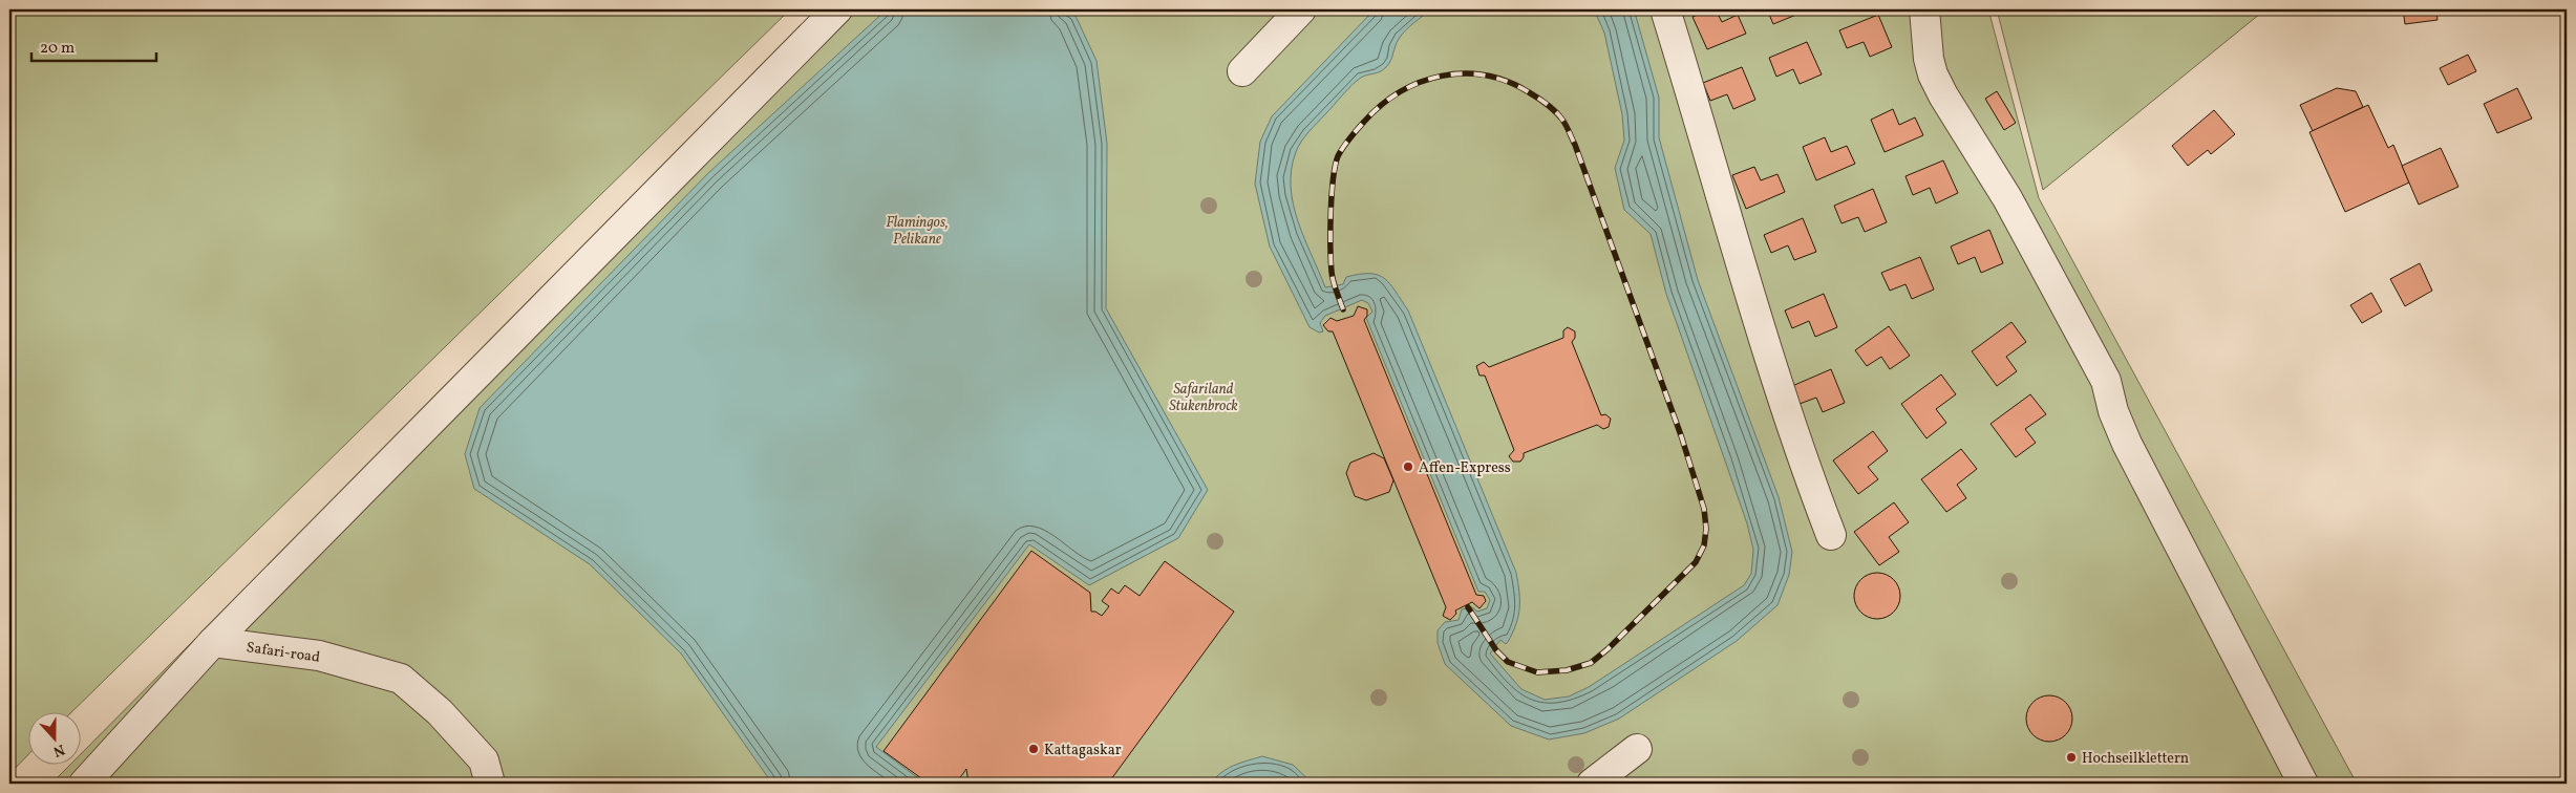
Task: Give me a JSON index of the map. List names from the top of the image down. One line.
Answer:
{"streets":{"lane":["Safari-road"]},"parks":["Flamingos, Pelikane","Safariland Stukenbrock"],"places":["Affen-Express","Kattagaskar","Hochseilklettern"],"scale_bar":"20 m","north":"bottom"}
